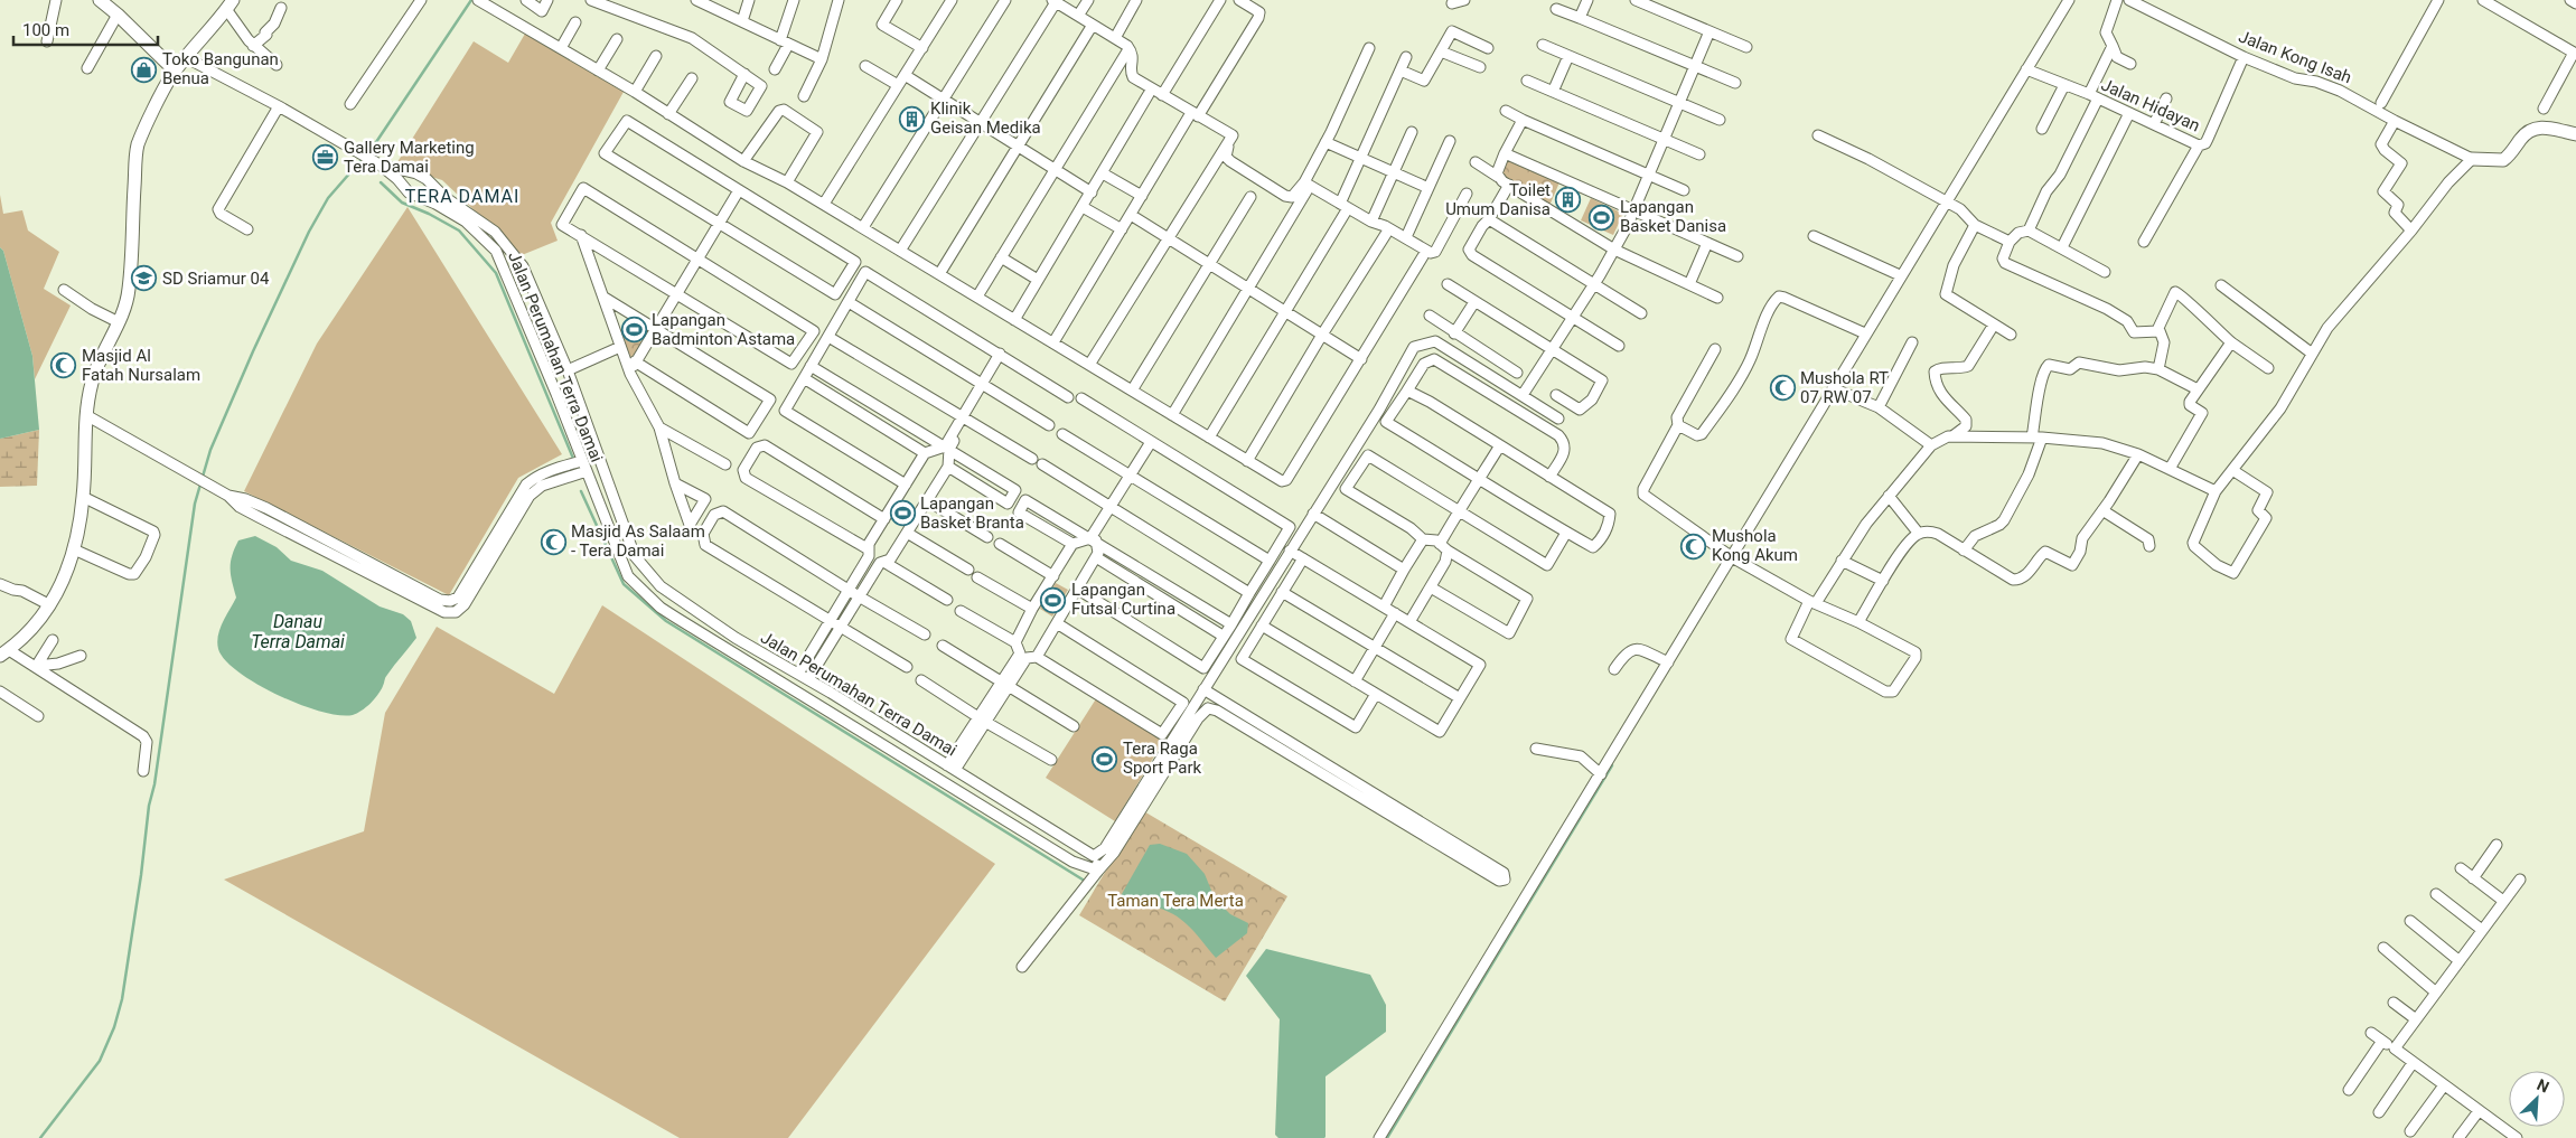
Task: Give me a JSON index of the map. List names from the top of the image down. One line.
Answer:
{"streets":{"street":["Jalan Kong Isah","Jalan Hidayan","Jalan Perumahan Terra Damai"]},"crossings":[["Jalan Kong Isah","Jalan Hidayan"]],"districts":["TERA DAMAI"],"water":["Danau Terra Damai"],"parks":["Taman Tera Merta"],"places":{"shop":["Toko Bangunan Benua"],"building":["Klinik Geisan Medika","Toilet Umum Danisa"],"office":["Gallery Marketing Tera Damai"],"sports":["Lapangan Basket Danisa","Lapangan Badminton Astama","Lapangan Basket Branta","Lapangan Futsal Curtina","Tera Raga Sport Park"],"school or university":["SD Sriamur 04"],"mosque":["Masjid Al Fatah Nursalam","Mushola RT 07 RW 07","Masjid As Salaam - Tera Damai","Mushola Kong Akum"]},"scale_bar":"100 m","north":"top right"}
